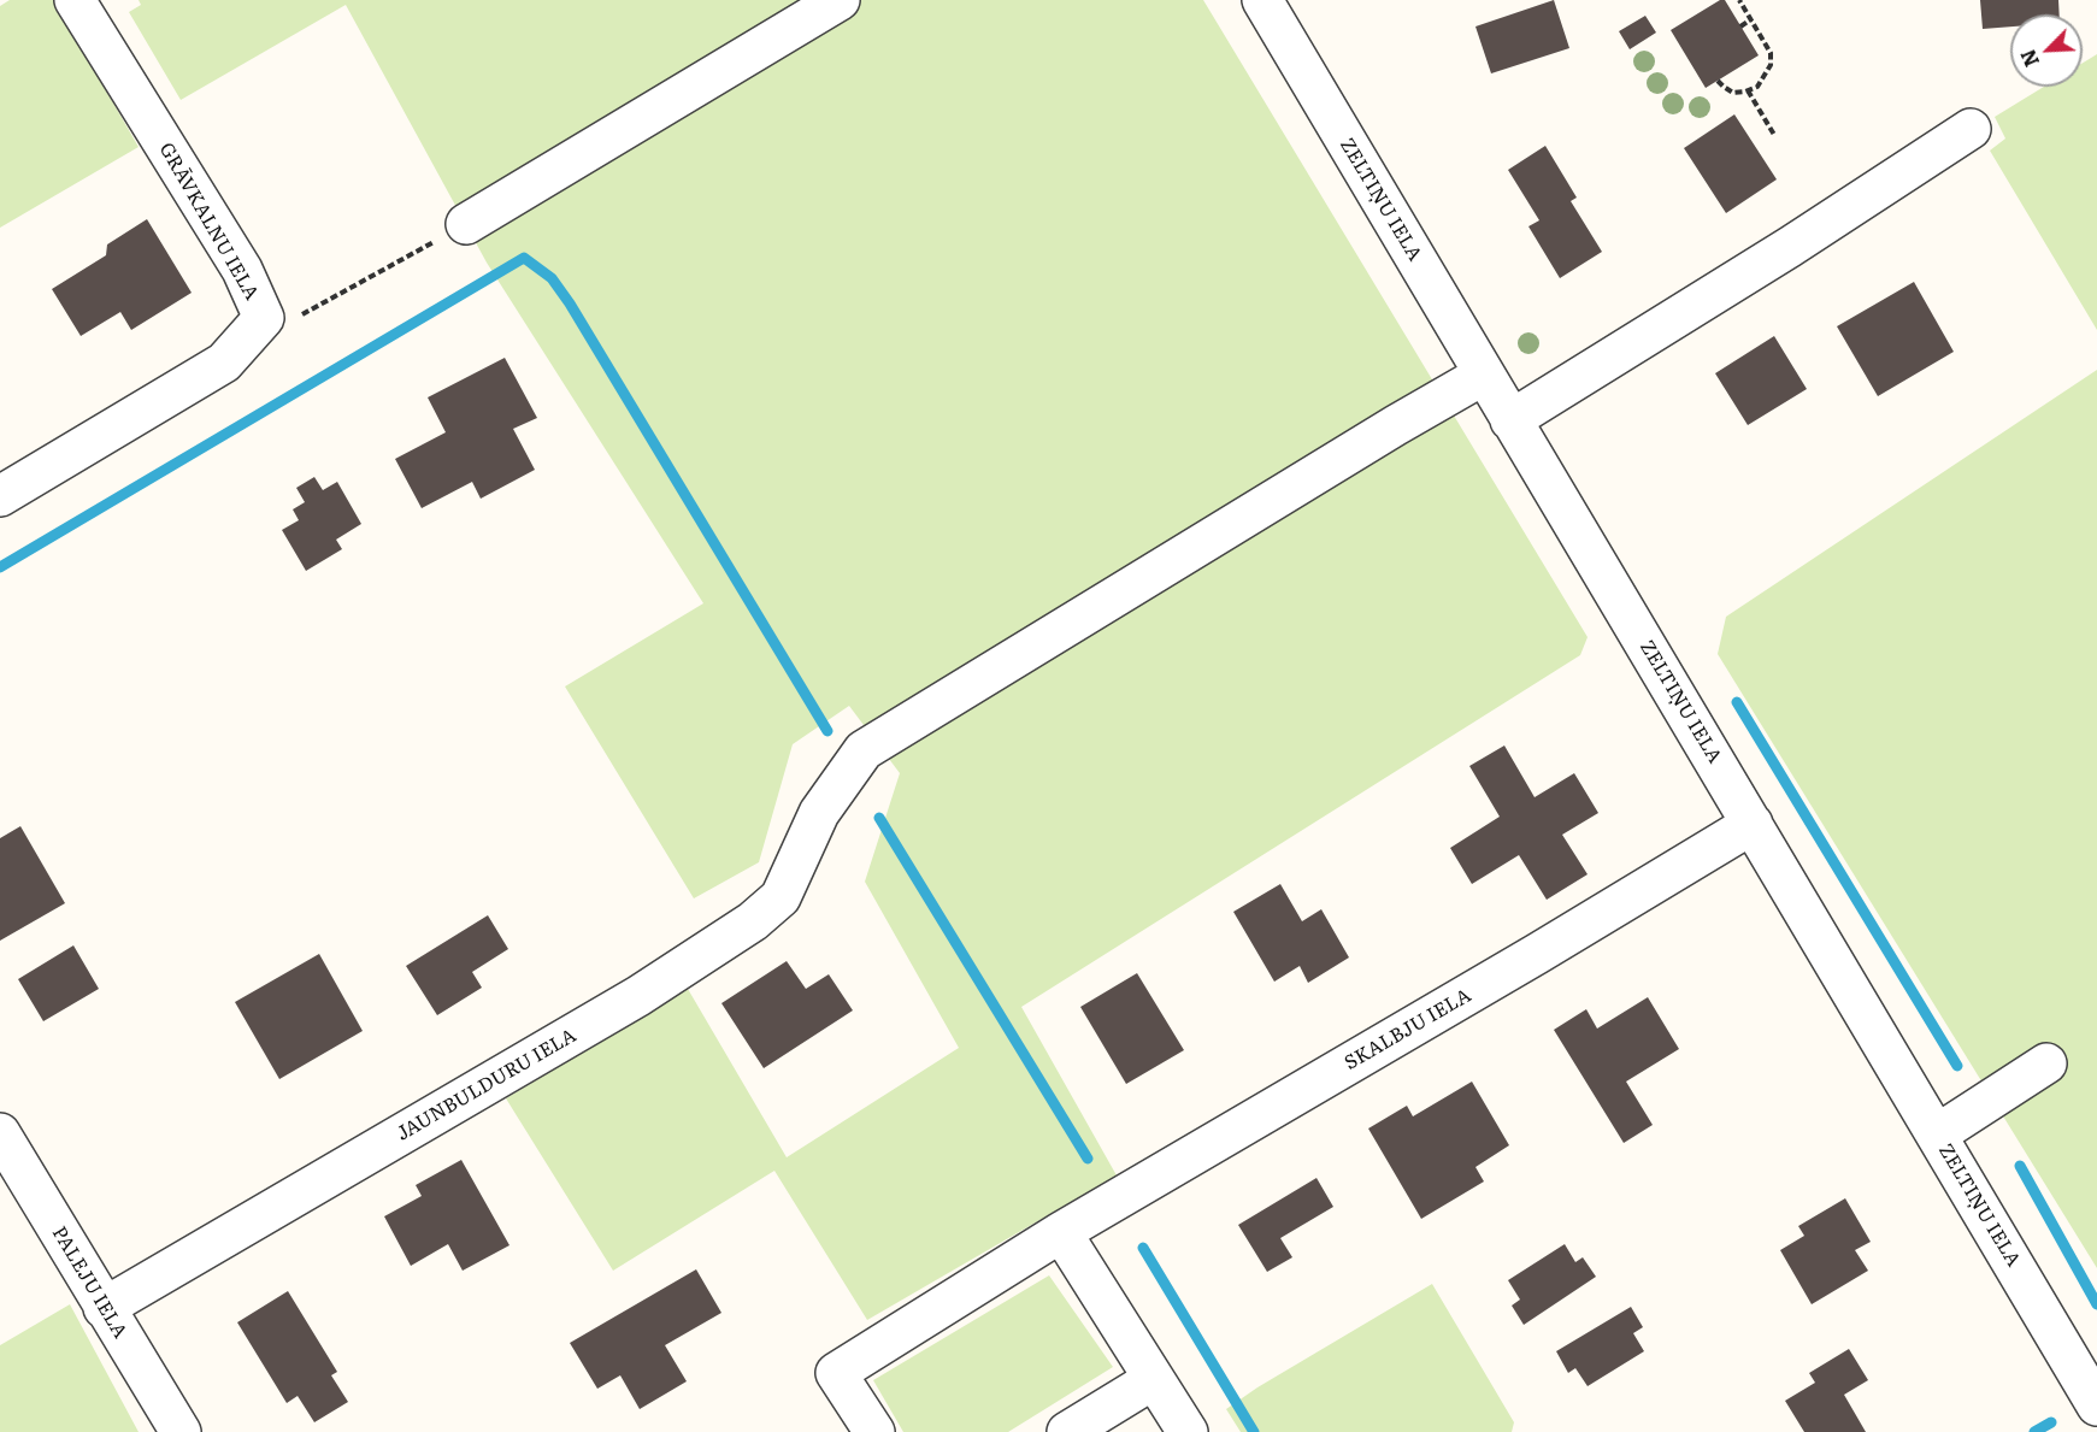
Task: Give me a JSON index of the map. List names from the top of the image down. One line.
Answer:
{"streets":{"street":["ZELTIŅU IELA","GRĀVKALNU IELA","SKALBJU IELA","JAUNBULDURU IELA","PALEJU IELA"]},"crossings":[["ZELTIŅU IELA","SKALBJU IELA"],["ZELTIŅU IELA","JAUNBULDURU IELA"],["JAUNBULDURU IELA","PALEJU IELA"]],"north":"bottom left"}
